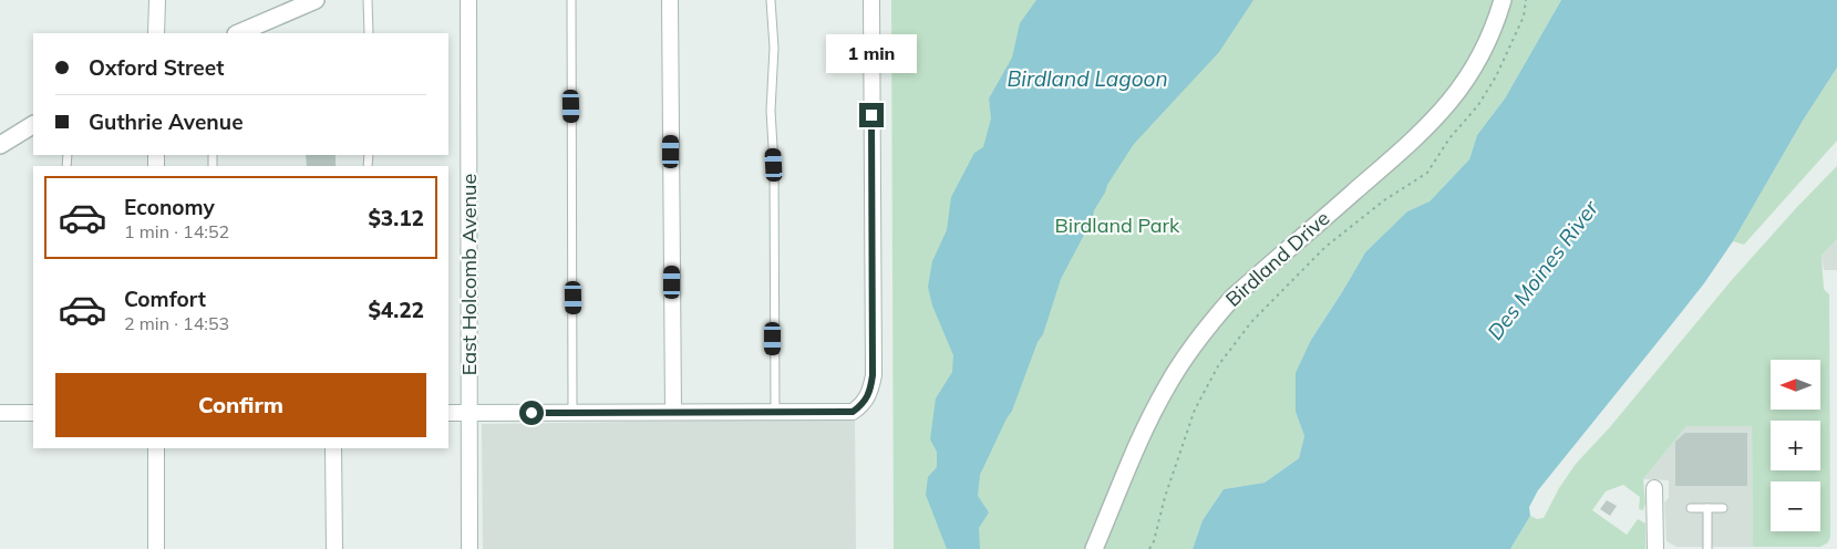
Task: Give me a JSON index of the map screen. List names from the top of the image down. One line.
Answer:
{"streets":{"street":["Birdland Drive","East Holcomb Avenue"]},"water":["Birdland Lagoon","Des Moines River"],"parks":["Birdland Park"],"north":"left","page":{"banner":["Oxford Street","Guthrie Avenue"],"bubble":"1 min","list":[{"name":"Economy","note":"1 min · 14:52","value":"$3.12"},{"name":"Comfort","note":"2 min · 14:53","value":"$4.22"}],"map_buttons":["+","−"],"buttons":"Confirm"}}
